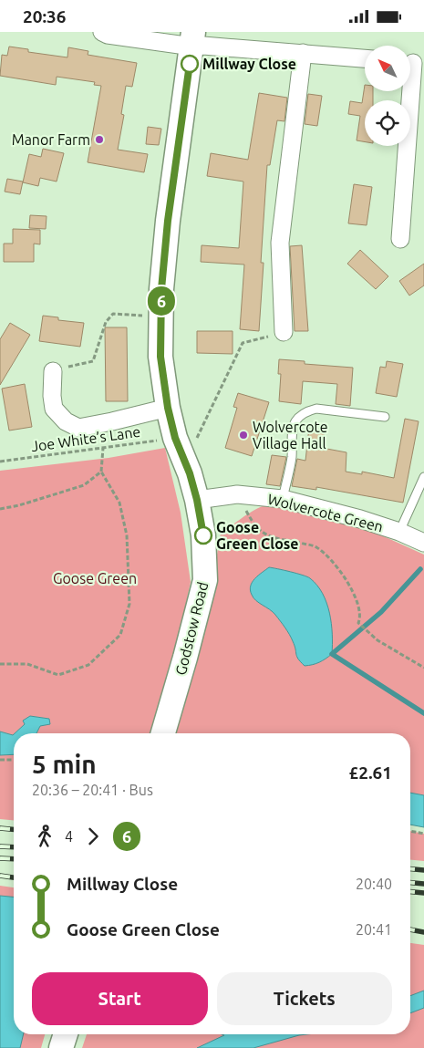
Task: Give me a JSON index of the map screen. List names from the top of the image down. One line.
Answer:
{"streets":{"street":["Wolvercote Green","Godstow Road"],"path":["Joe White’s Lane"]},"crossings":[["Joe White’s Lane","Godstow Road"],["Wolvercote Green","Godstow Road"]],"parks":["Goose Green"],"places":["Millway Close","Manor Farm","Wolvercote Village Hall","Goose Green Close"],"lines":["bus line 6"],"north":"top left","page":{"status":"20:36","on_map":"6","heading":["5 min","20:36 – 20:41 · Bus","£2.61"],"legs":["4","6"],"list":[{"name":"Millway Close","value":"20:40"},{"name":"Goose Green Close","value":"20:41"}],"buttons":["Start","Tickets"]}}
